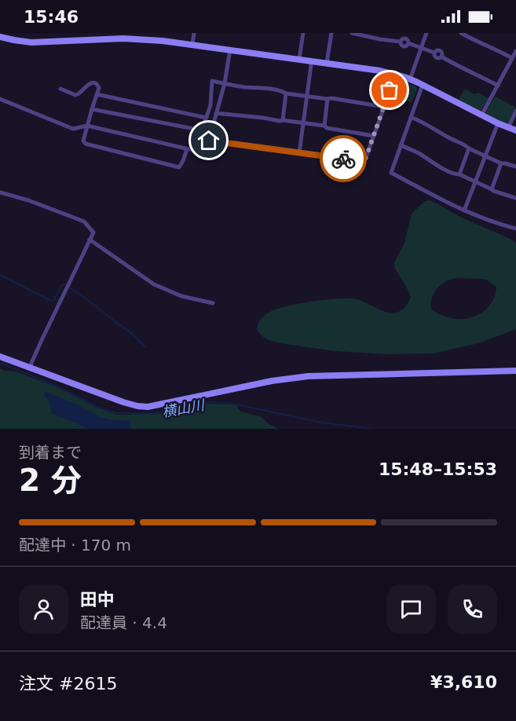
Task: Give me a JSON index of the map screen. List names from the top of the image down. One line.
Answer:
{"water":["横山川"],"page":{"status":"15:46","heading":["2 分","到着まで","15:48–15:53"],"panel":["田中","配達員 · 4.4","注文 #2615","¥3,610"],"bar":"配達中 · 170 m"}}
